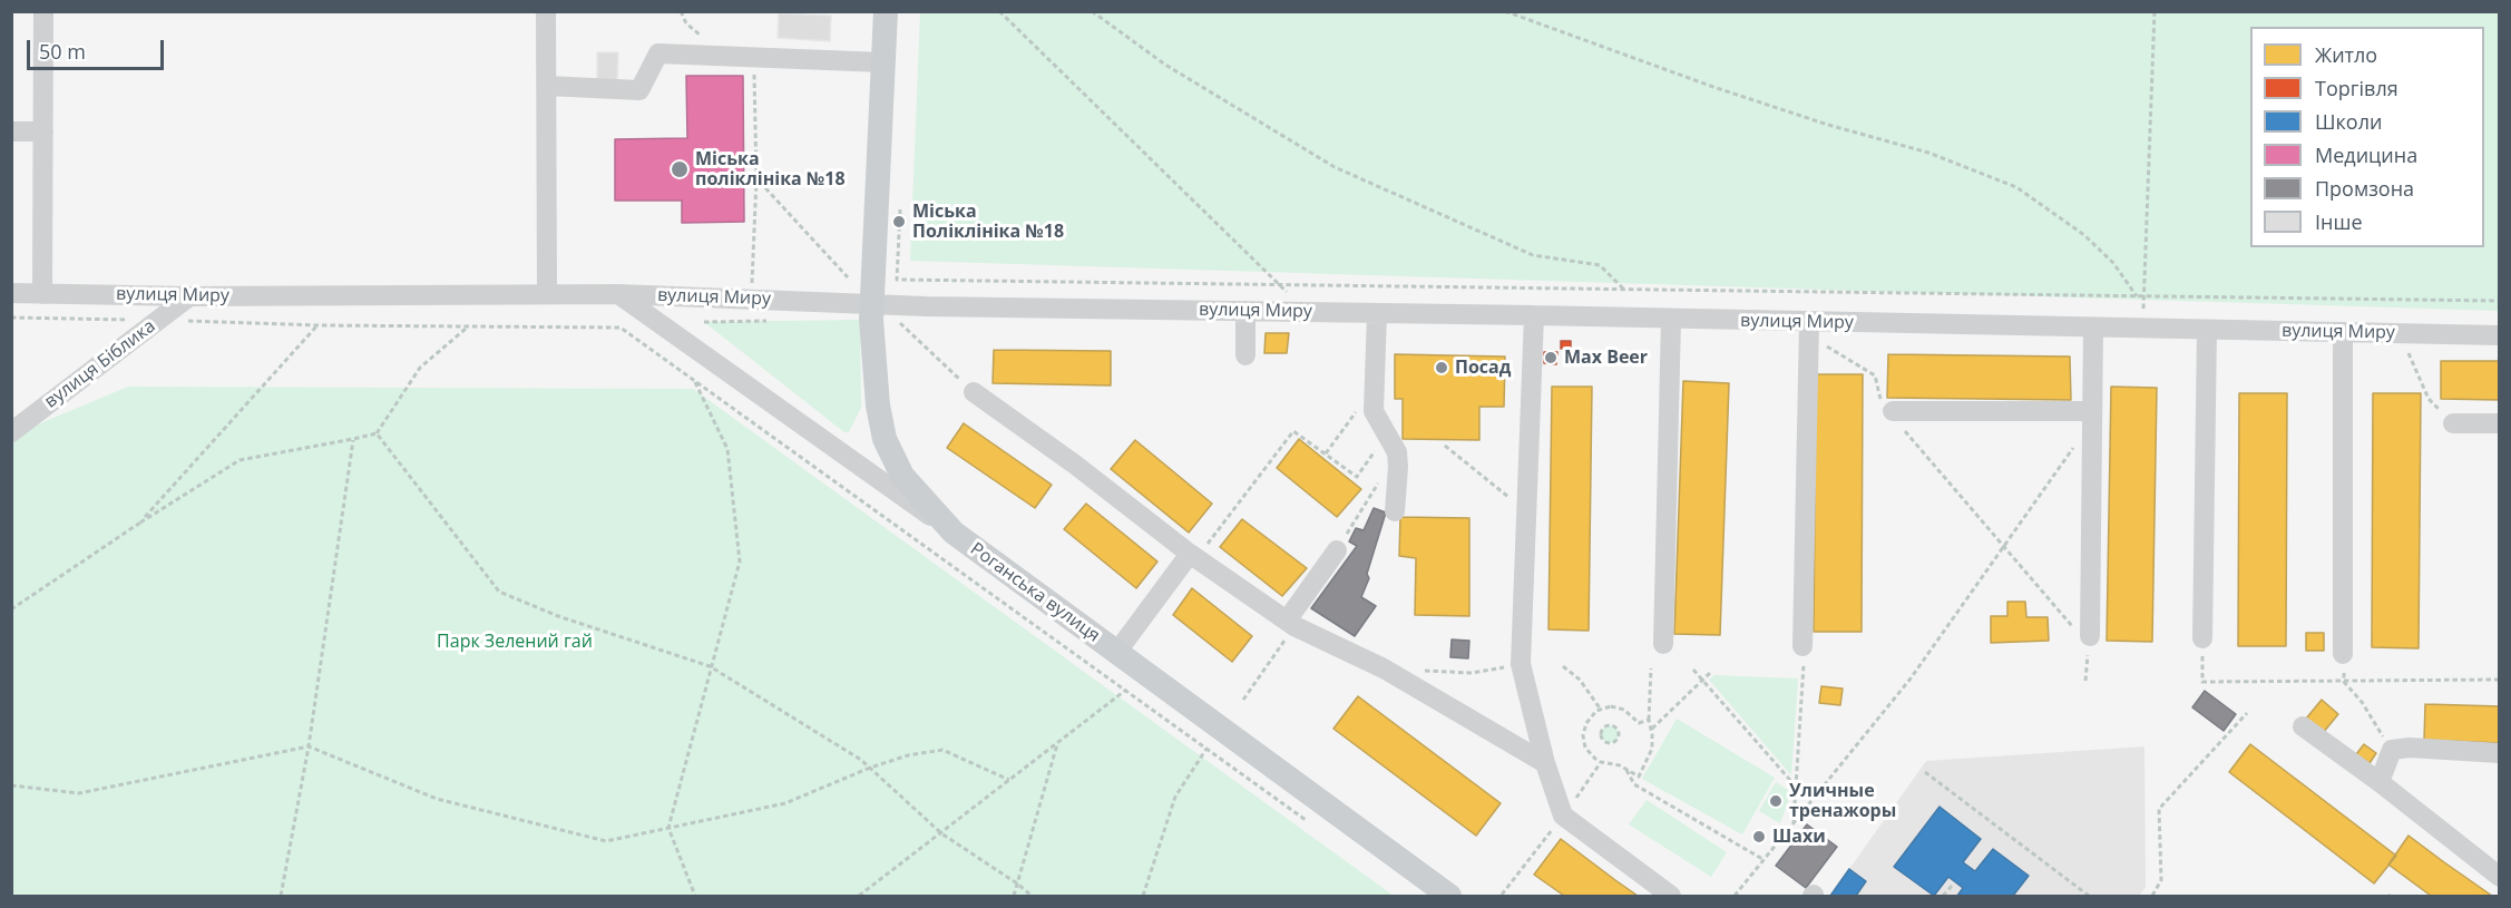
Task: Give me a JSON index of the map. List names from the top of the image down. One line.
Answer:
{"streets":{"main road":["Роганська вулиця"],"street":["вулиця Миру","вулиця Біблика"]},"crossings":[["вулиця Миру","вулиця Біблика"],["вулиця Миру","Роганська вулиця"]],"parks":["Парк Зелений гай"],"places":["Міська поліклініка №18","Міська Поліклініка №18","Max Beer","Посад","Уличные тренажоры","Шахи"],"legend":["Житло","Торгівля","Школи","Медицина","Промзона","Інше"],"scale_bar":"50 m"}
